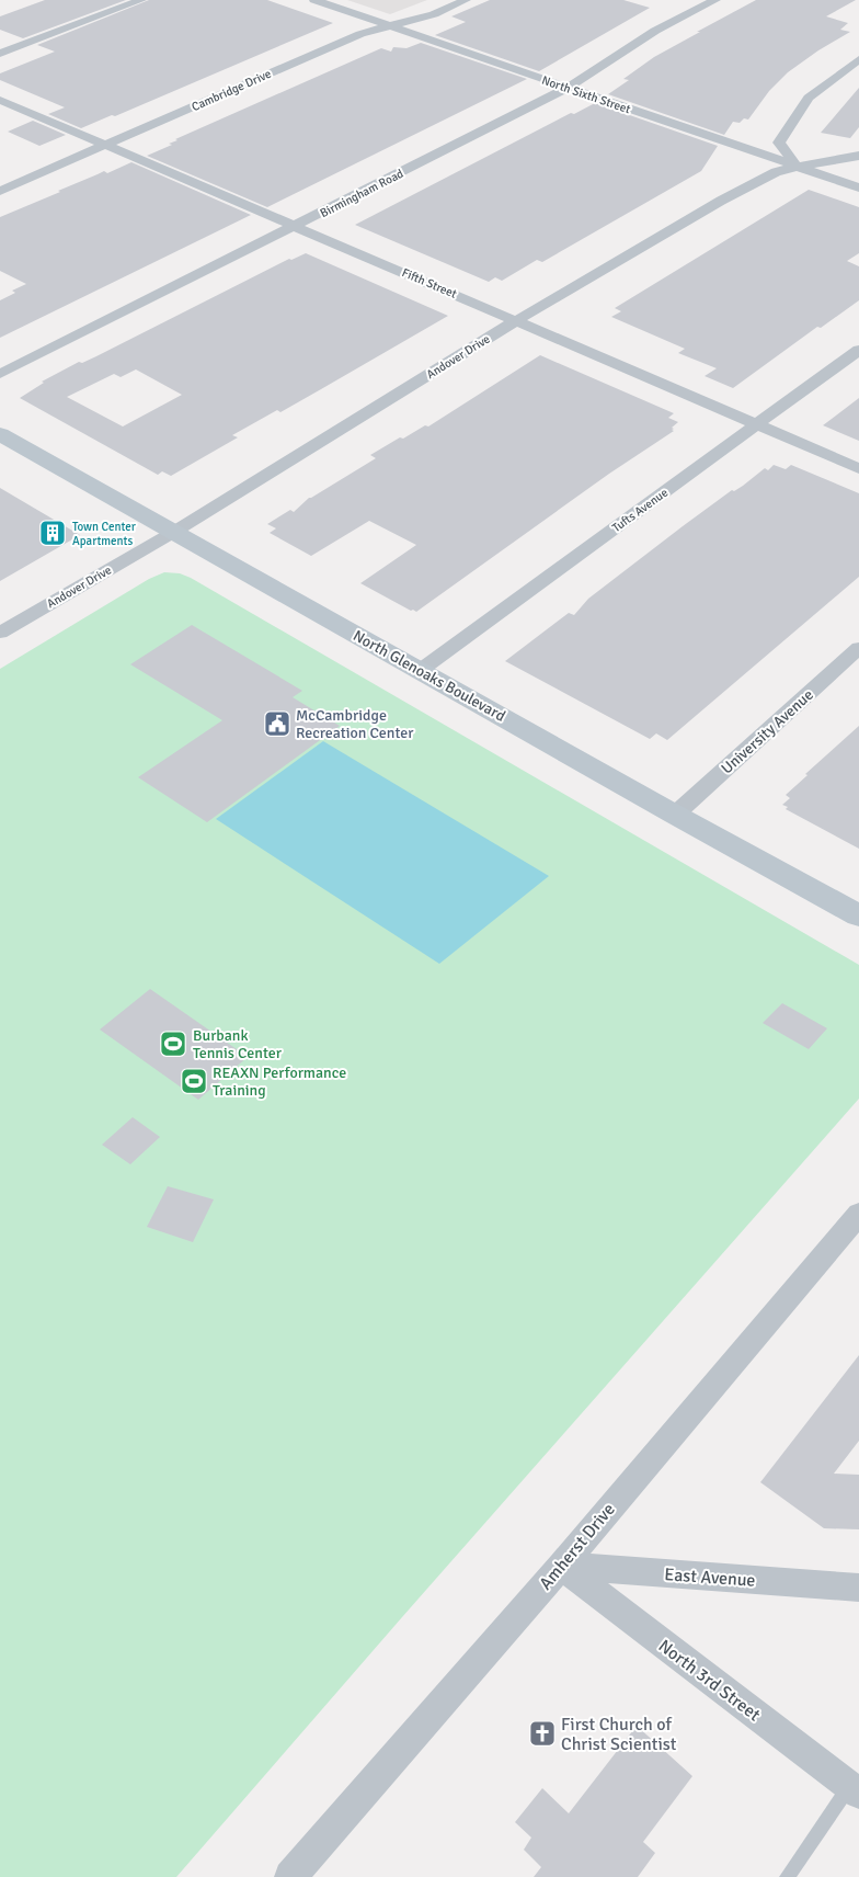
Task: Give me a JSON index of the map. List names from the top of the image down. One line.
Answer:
{"streets":{"main road":["North Glenoaks Boulevard"],"street":["Cambridge Drive","North Sixth Street","Birmingham Road","Fifth Street","Andover Drive","Tufts Avenue","University Avenue","Amherst Drive","East Avenue","North 3rd Street"]},"crossings":[["Cambridge Drive","North Sixth Street"],["Cambridge Drive","Fifth Street"],["North Sixth Street","Birmingham Road"],["North Sixth Street","Andover Drive"],["Birmingham Road","Fifth Street"],["Fifth Street","Andover Drive"],["Fifth Street","Tufts Avenue"],["Andover Drive","North Glenoaks Boulevard"],["Tufts Avenue","North Glenoaks Boulevard"],["North Glenoaks Boulevard","University Avenue"],["Amherst Drive","East Avenue"],["Amherst Drive","North 3rd Street"],["East Avenue","North 3rd Street"]],"places":{"building":["Town Center Apartments"],"public building":["McCambridge Recreation Center"],"sports":["Burbank Tennis Center","REAXN Performance Training"],"church":["First Church of Christ Scientist"]}}
